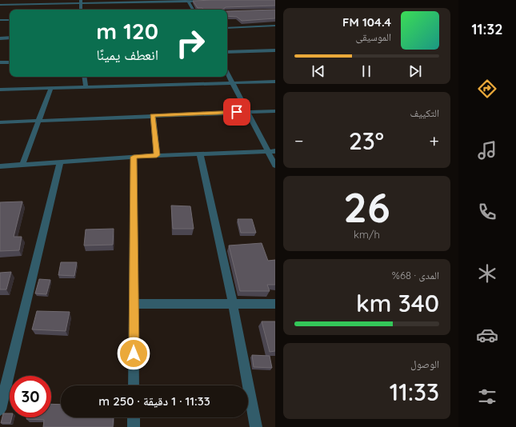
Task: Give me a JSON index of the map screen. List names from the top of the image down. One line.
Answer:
{"page":{"tabs":"11:32","turn":["120 m","انعطف يمينًا"],"song":["104.4 FM","الموسيقى"],"tile":["التكييف",["26","km/h"],["المدى · 68%","340 km"],["الوصول","11:33"]],"heat":["−","23°","+"],"limit":"30","trip":"11:33 · 1 دقيقة · 250 m"}}
